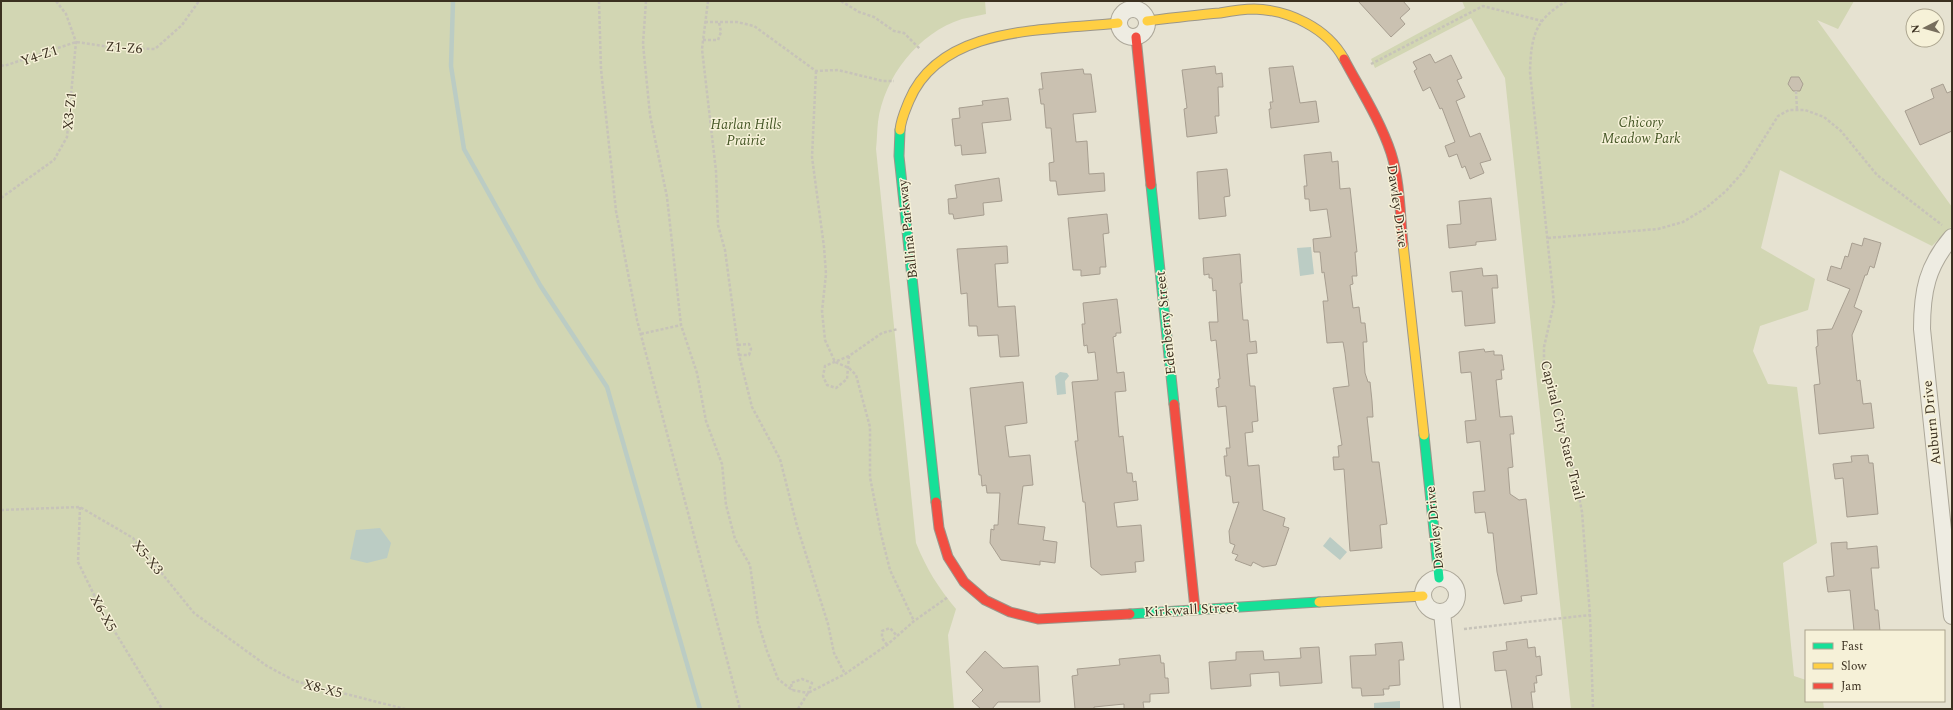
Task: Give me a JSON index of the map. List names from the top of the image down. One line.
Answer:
{"streets":{"street":["Dawley Drive","Ballina Parkway","Edenberry Street","Auburn Drive","Kirkwall Street"],"path":["Z1-Z6","Y4-Z1","X3-Z1","Capital City State Trail","X5-X3","X6-X5","X8-X5"]},"crossings":[["Z1-Z6","Y4-Z1"],["Z1-Z6","X3-Z1"],["Y4-Z1","X3-Z1"],["Dawley Drive","Ballina Parkway"],["Dawley Drive","Edenberry Street"],["Dawley Drive","Kirkwall Street"],["Ballina Parkway","Edenberry Street"],["Ballina Parkway","Kirkwall Street"],["Edenberry Street","Kirkwall Street"],["X5-X3","X6-X5"],["X5-X3","X8-X5"]],"parks":["Chicory Meadow Park","Harlan Hills Prairie"],"legend":["Fast","Slow","Jam"],"north":"left"}
